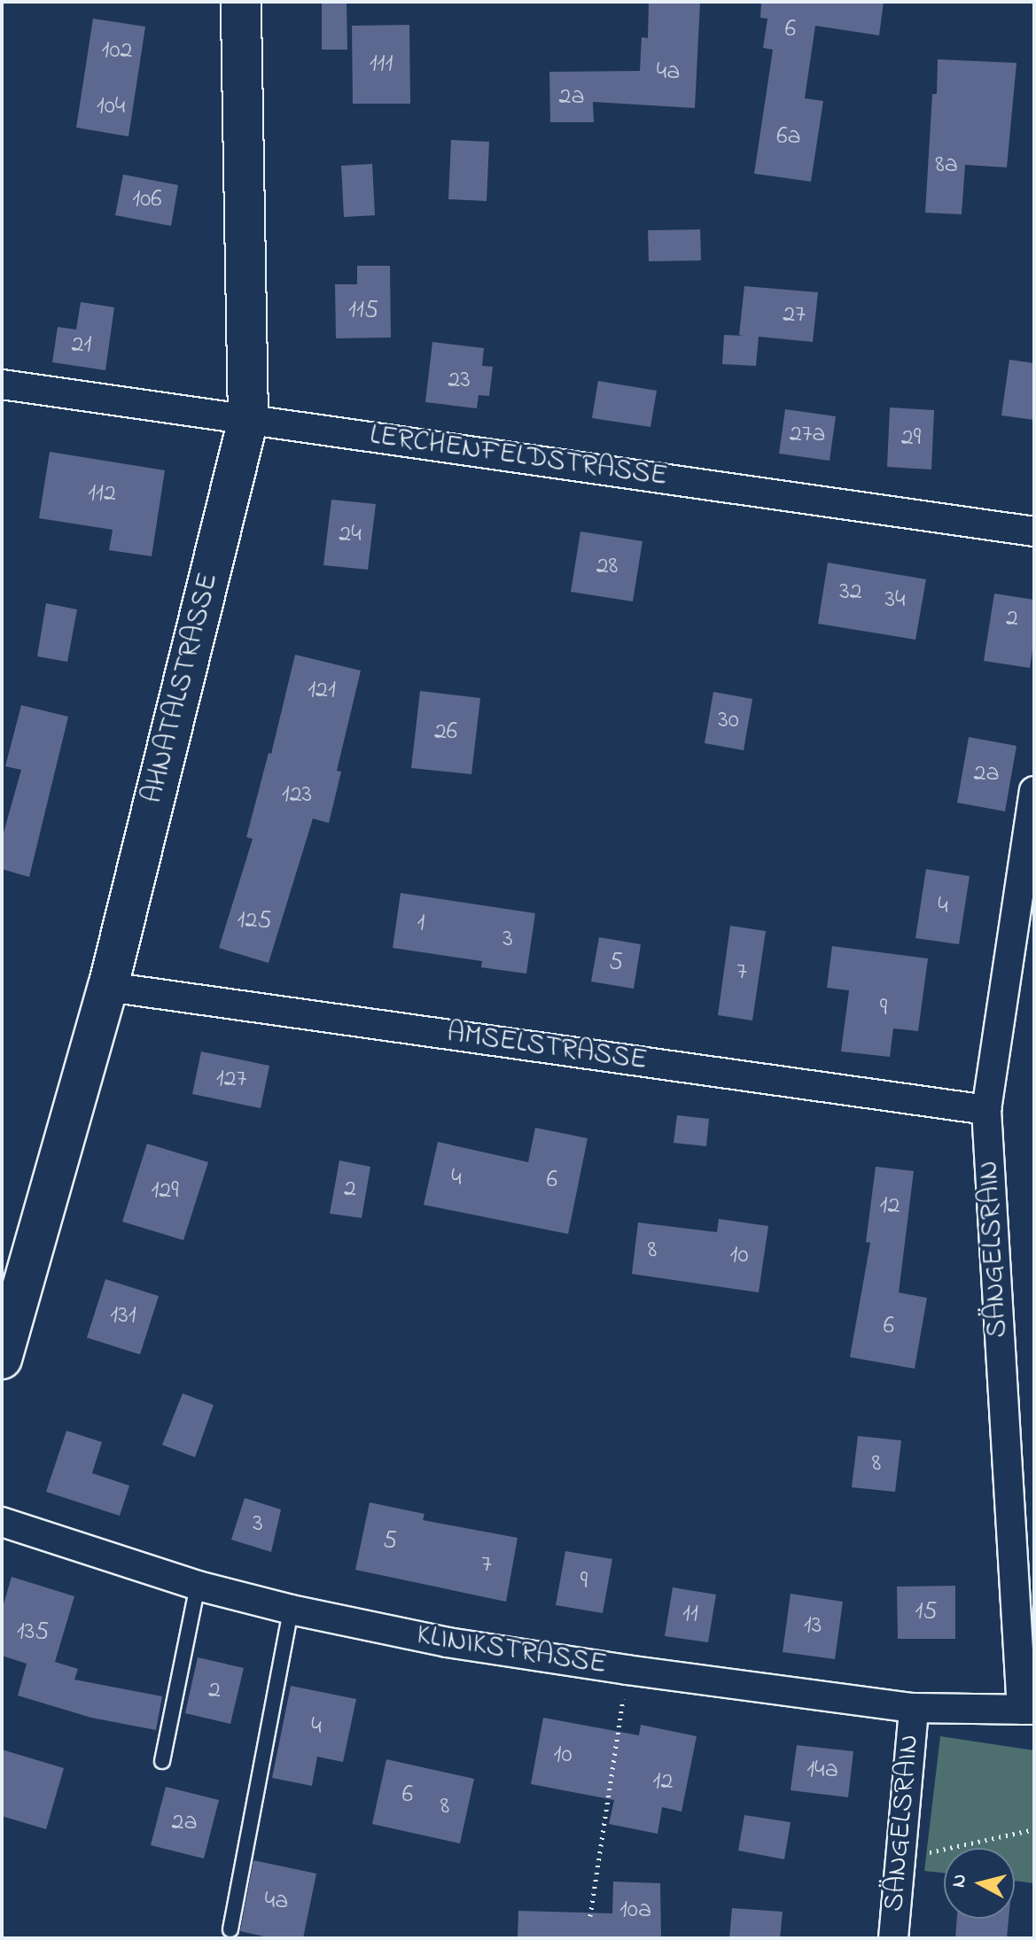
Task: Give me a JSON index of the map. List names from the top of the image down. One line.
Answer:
{"streets":{"street":["LERCHENFELDSTRASSE","AHNATALSTRASSE","AMSELSTRASSE","SÄNGELSRAIN","KLINIKSTRASSE"]},"crossings":[["LERCHENFELDSTRASSE","AHNATALSTRASSE"],["AHNATALSTRASSE","AMSELSTRASSE"],["AMSELSTRASSE","SÄNGELSRAIN"],["SÄNGELSRAIN","KLINIKSTRASSE"]],"house_numbers":["6","102","111","4a","2a","104","6a","8a","106","115","27","21","23","27a","29","112","24","28","32","34","2","121","30","26","2a","123","4","125","1","3","5","7","9","127","4","6","2","129","12","8","10","131","6","8","3","5","7","9","15","11","13","135","2","4","10","14a","12","6","8","2a","4a","10a"],"north":"left"}
